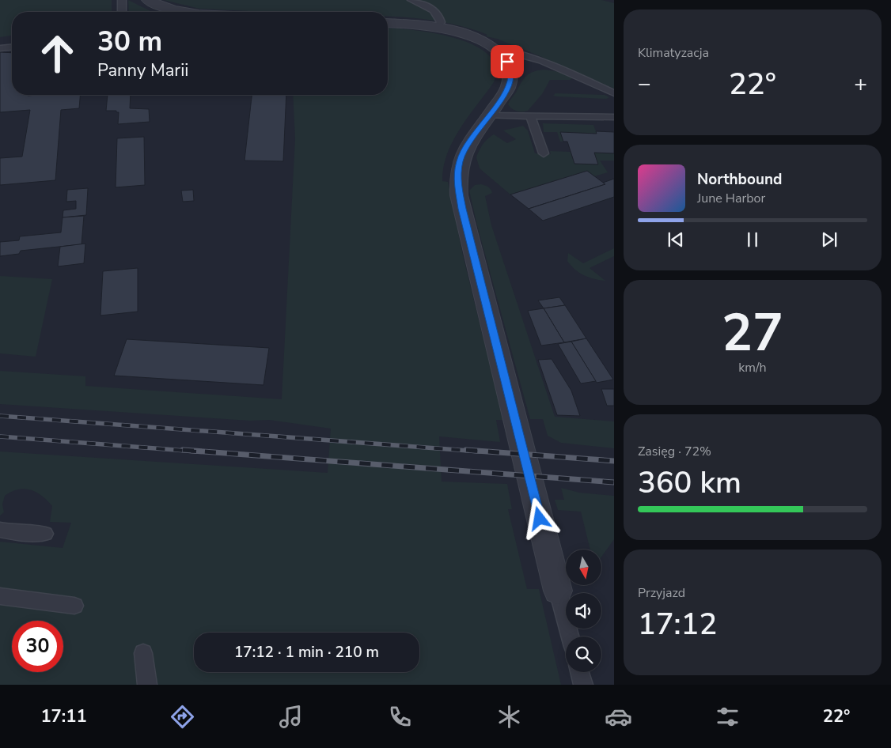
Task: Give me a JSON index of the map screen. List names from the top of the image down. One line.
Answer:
{"north":"bottom","page":{"tile":["Klimatyzacja",["27","km/h"],["Zasięg · 72%","360 km"],["Przyjazd","17:12"]],"turn":["30 m","Panny Marii"],"heat":["−","22°","+"],"song":["Northbound","June Harbor"],"limit":"30","trip":"17:12 · 1 min · 210 m","tabs":["17:11","22°"]}}
